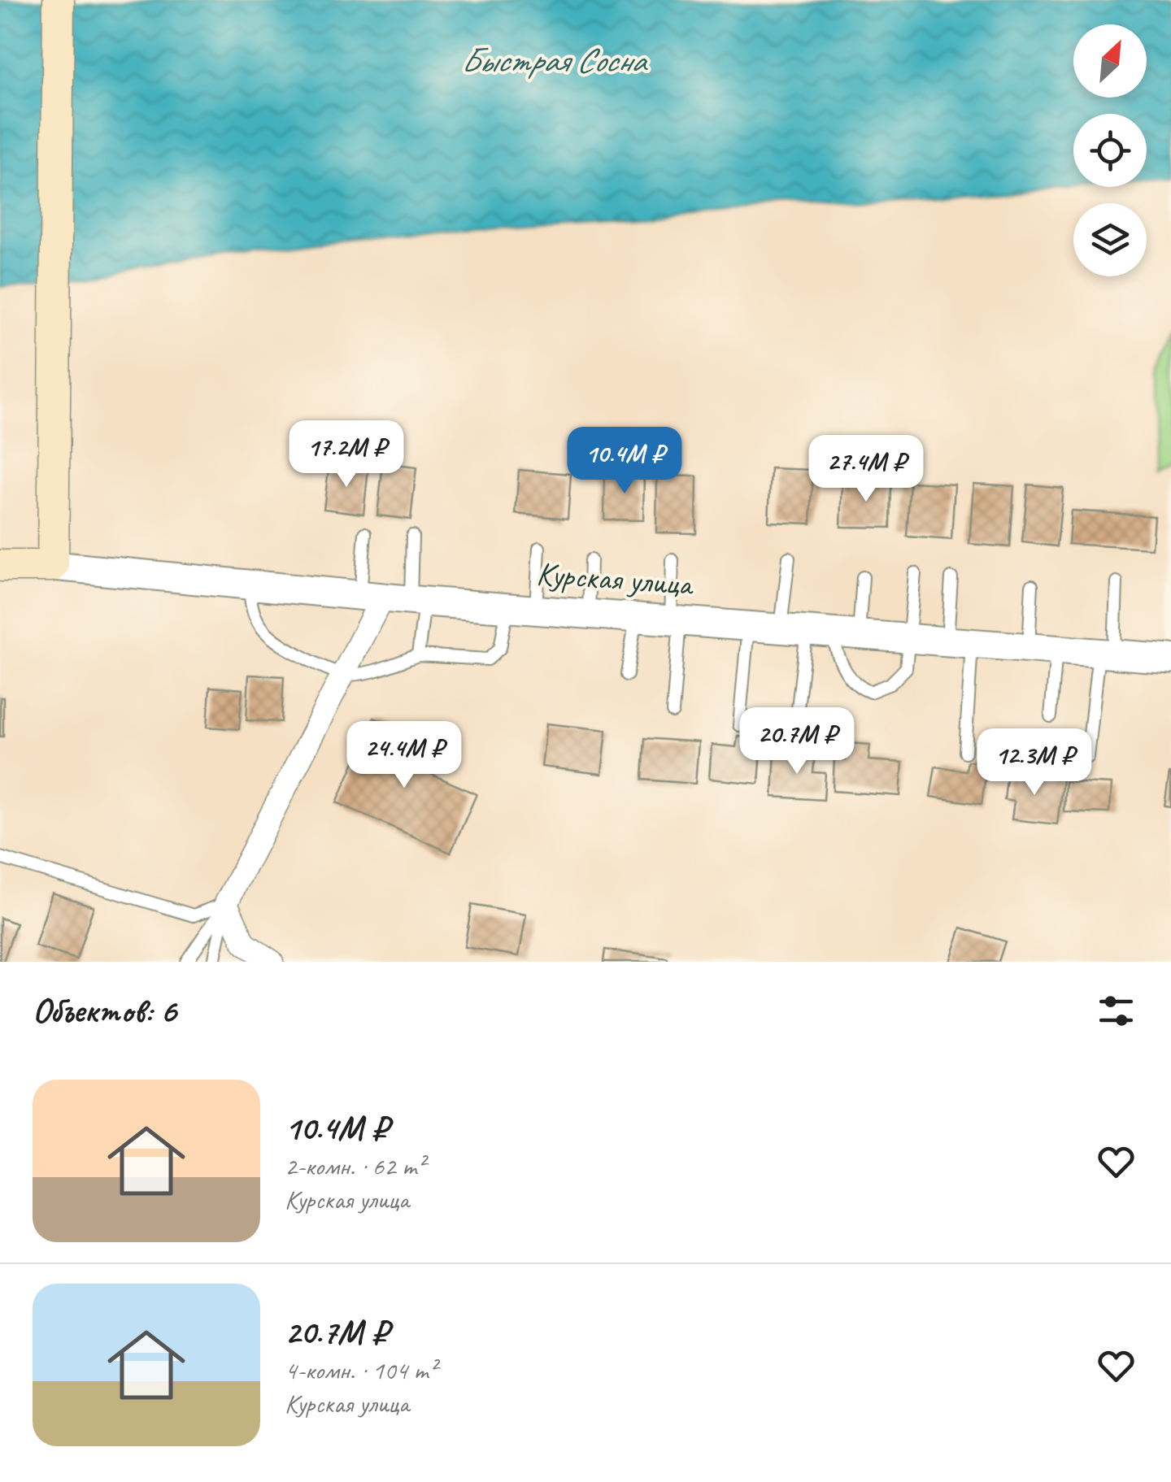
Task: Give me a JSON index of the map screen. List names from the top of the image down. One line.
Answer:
{"streets":{"main road":["Курская улица"]},"water":["Быстрая Сосна"],"north":"top right","page":{"price":["17.2M ₽","10.4M ₽","27.4M ₽","20.7M ₽","24.4M ₽","12.3M ₽"],"heading":"Объектов: 6","list":[{"name":"10.4M ₽","note":"2-комн. · 62 m² · Курская улица"},{"name":"20.7M ₽","note":"4-комн. · 104 m² · Курская улица"}]}}
